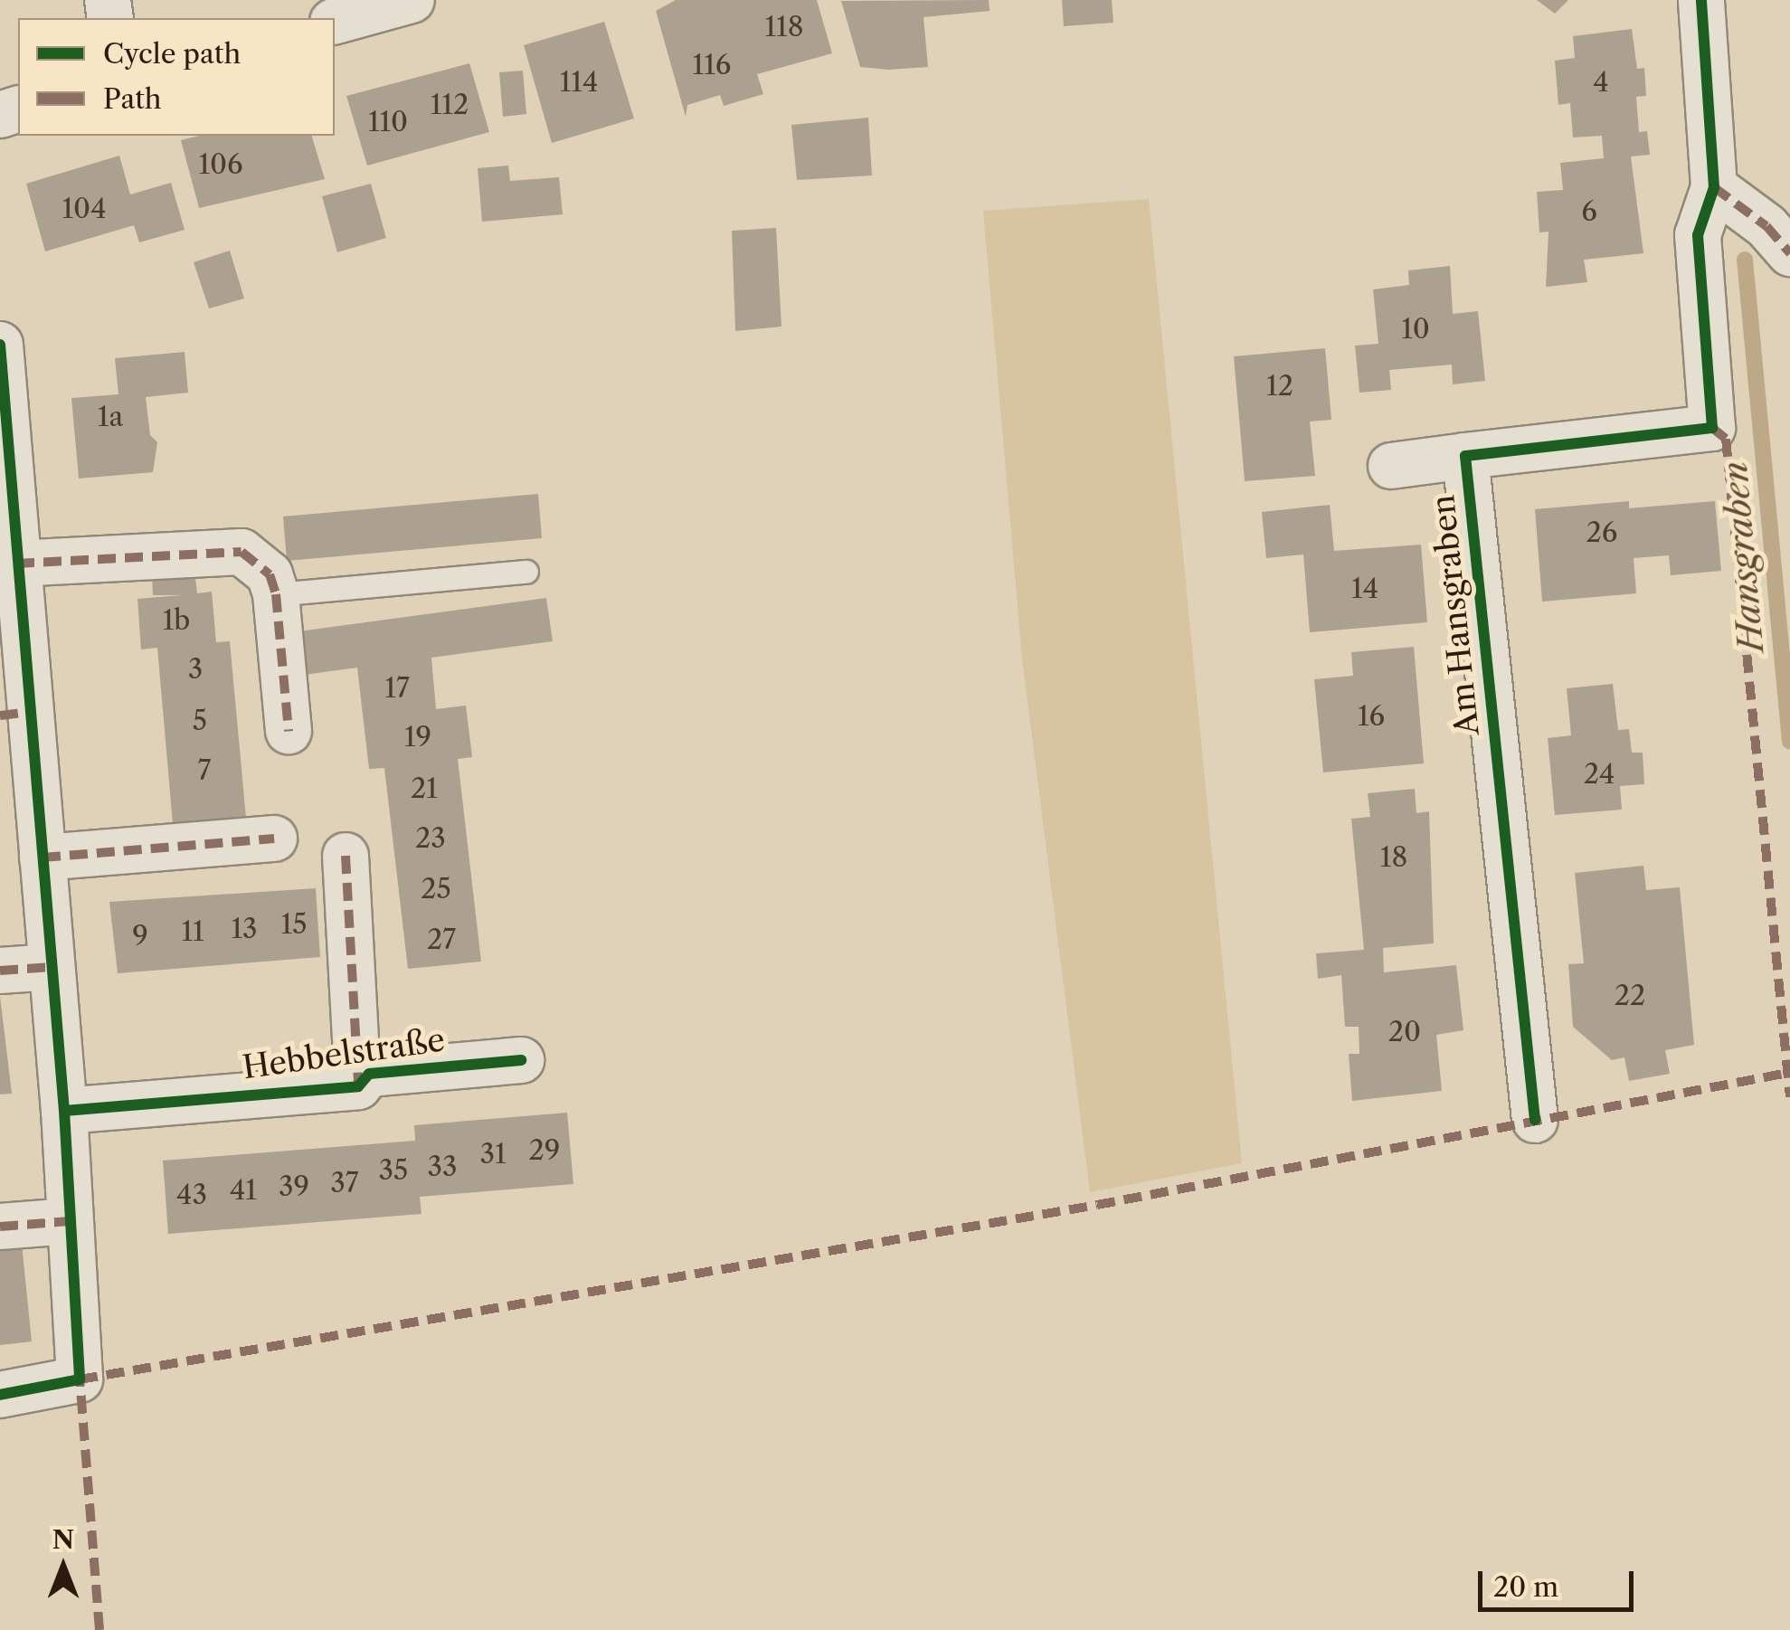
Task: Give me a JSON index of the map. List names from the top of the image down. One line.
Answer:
{"streets":{"street":["Am Hansgraben","Hebbelstraße"]},"water":["Hansgraben"],"house_numbers":["118","116","114","4","112","110","106","104","6","10","12","1a","26","14","1b","3","17","16","5","19","7","24","21","23","18","25","15","13","11","9","27","22","20","29","31","33","35","37","39","41","43"],"legend":["Cycle path","Path"],"scale_bar":"20 m","north":"top"}
